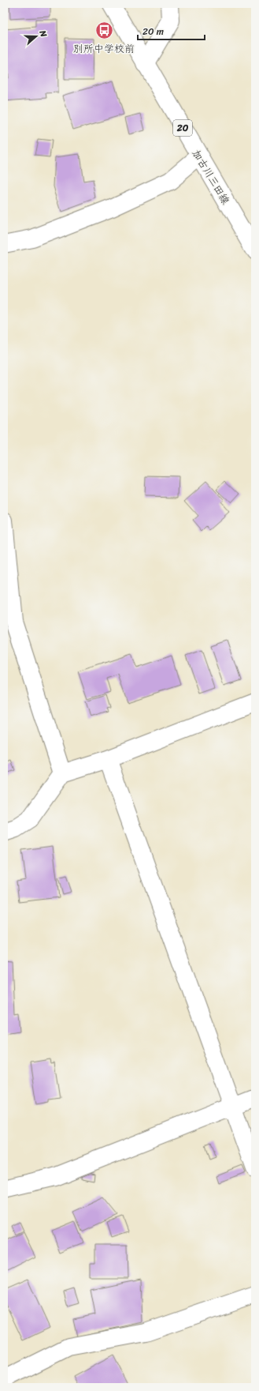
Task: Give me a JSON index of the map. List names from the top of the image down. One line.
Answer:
{"streets":{"street":["20","加古川三田線"]},"places":{"bus stop":["別所中学校前"]},"scale_bar":"20 m","north":"right"}
